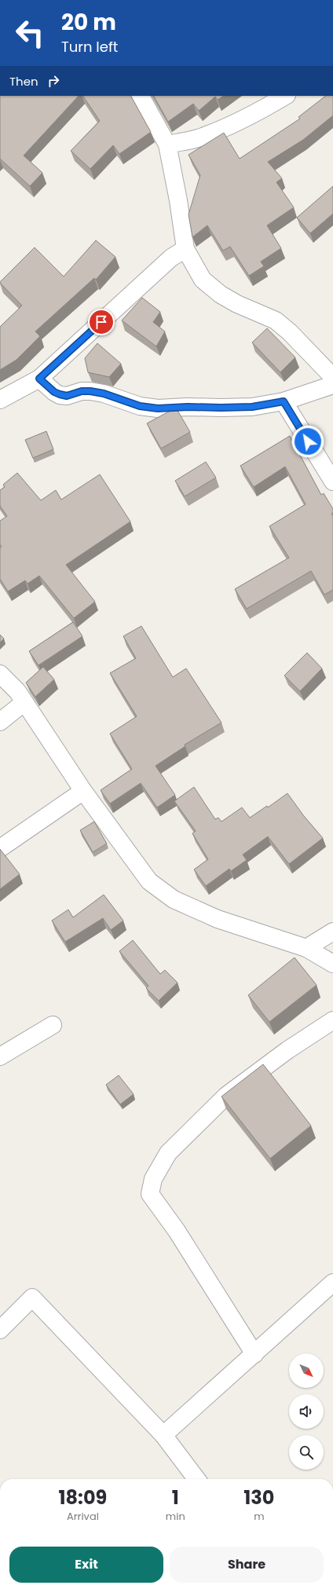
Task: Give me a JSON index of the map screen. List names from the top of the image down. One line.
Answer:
{"north":"bottom right","page":{"turn":["20 m","Turn left"],"then":"Then","eta":["18:09","Arrival","1","min","130","m"],"buttons":["Exit","Share"]}}
